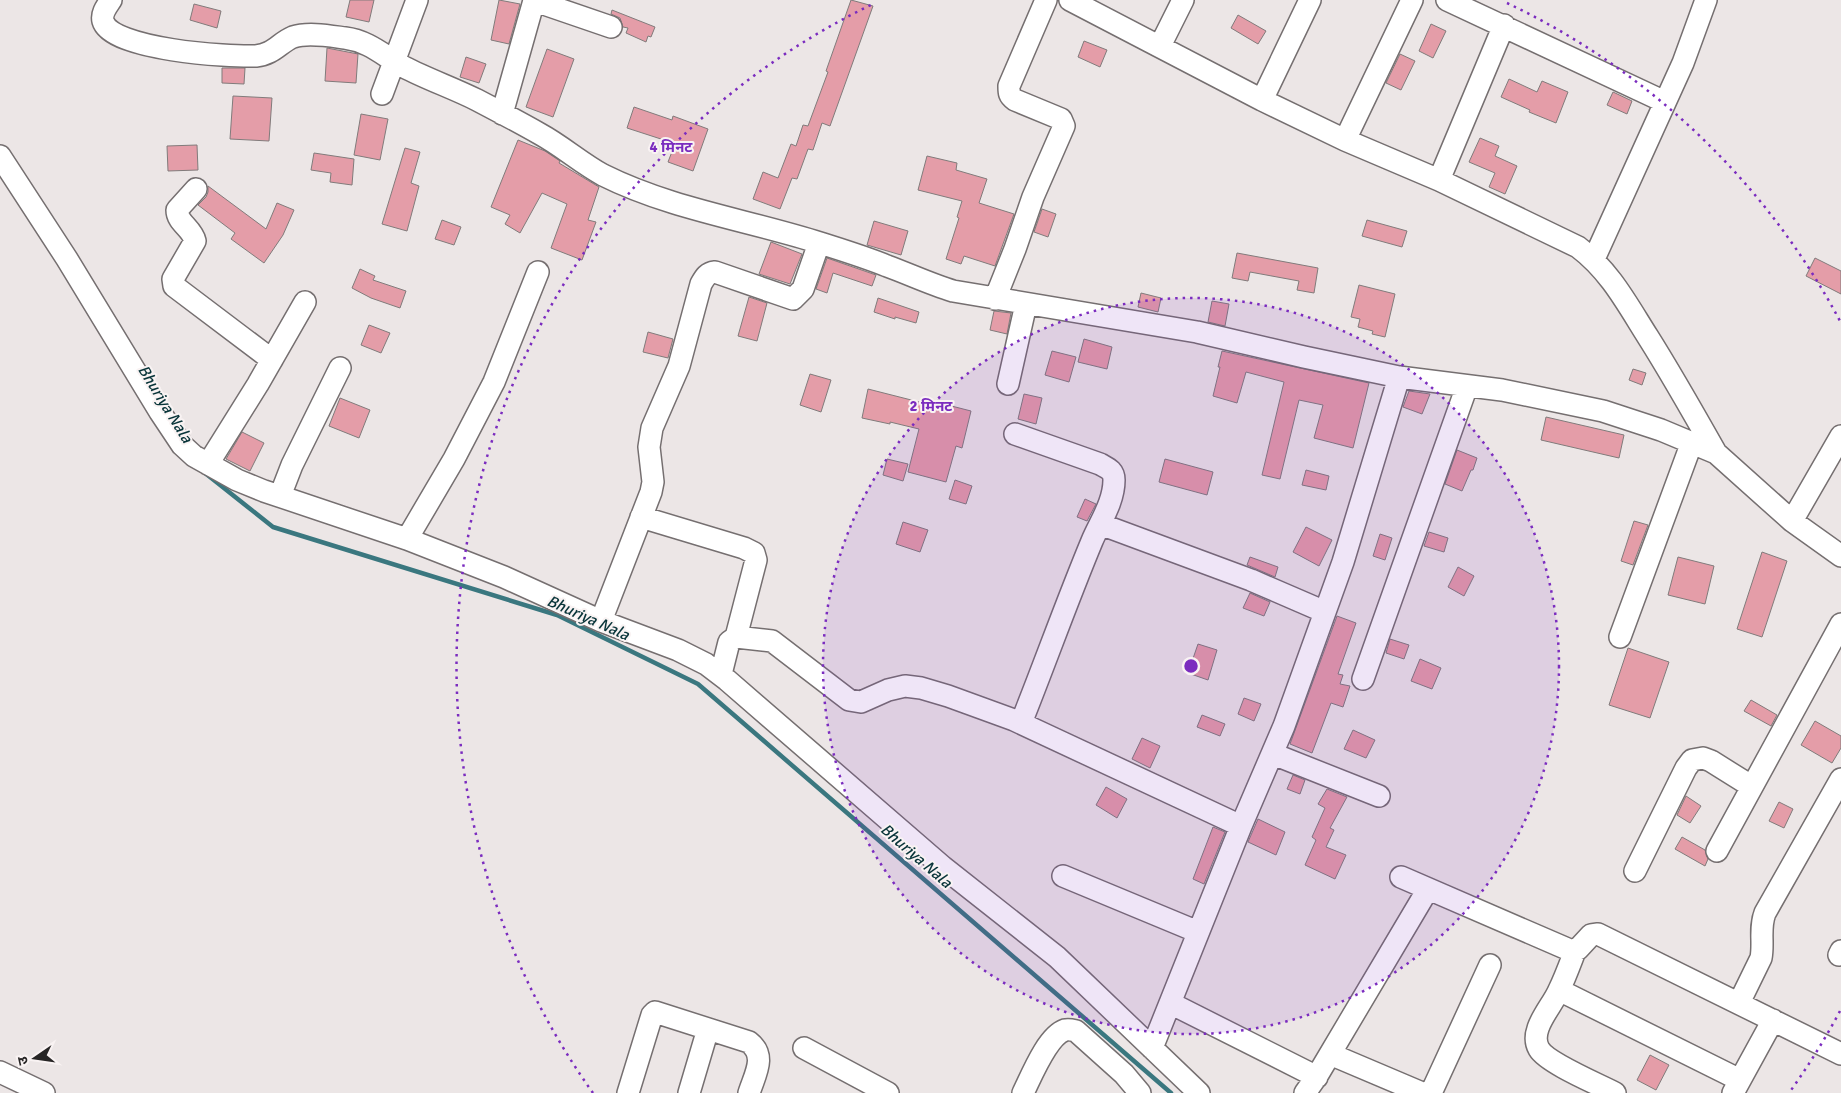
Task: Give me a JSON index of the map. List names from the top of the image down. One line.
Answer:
{"water":["Bhuriya Nala"],"north":"left","rings":["4 मिनट","2 मिनट"]}
